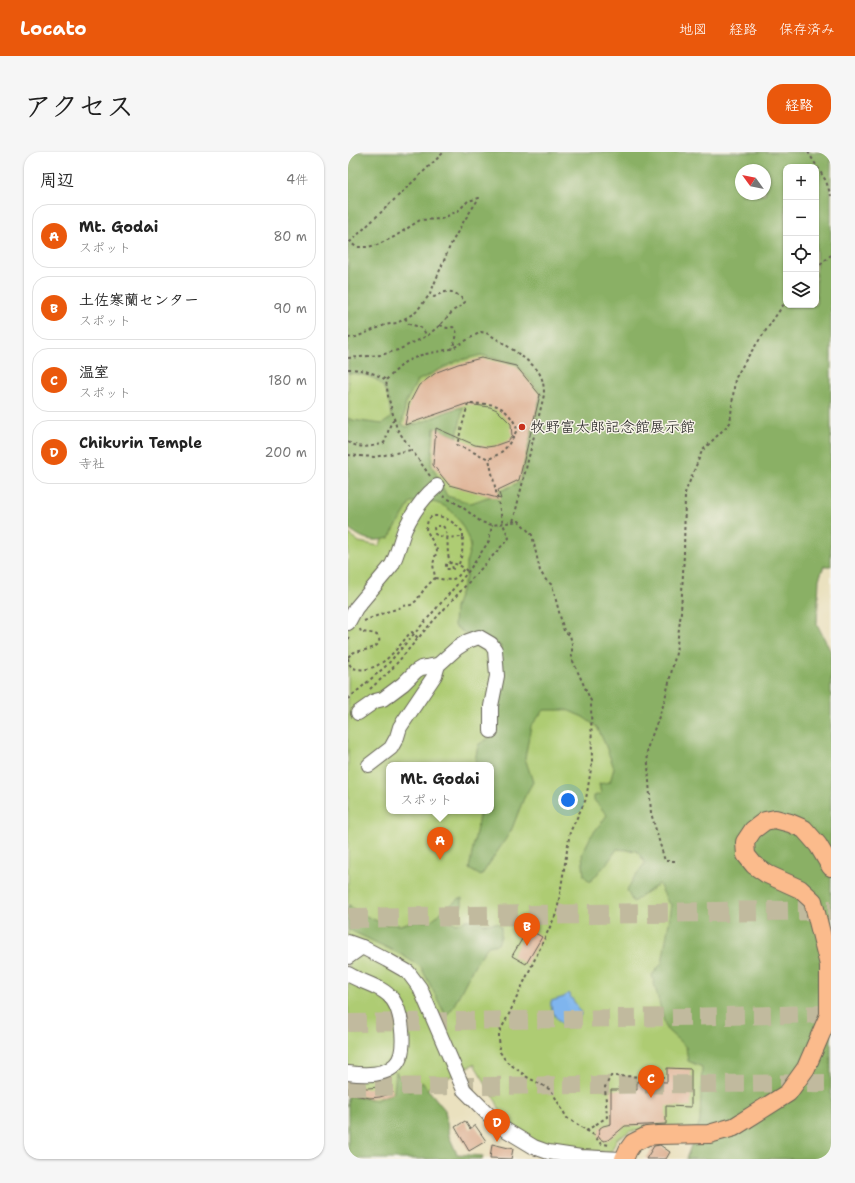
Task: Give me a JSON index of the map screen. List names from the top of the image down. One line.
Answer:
{"places":["牧野富太郎記念館展示館"],"north":"top left","page":{"header":"Locato","nav":["地図","経路","保存済み"],"title":"アクセス","buttons":"経路","heading":["周辺","4件"],"map_buttons":["+","−"],"list":[{"mark":"A","name":"Mt. Godai","note":"スポット","value":"80 m"},{"mark":"B","name":"土佐寒蘭センター","note":"スポット","value":"90 m"},{"mark":"C","name":"温室","note":"スポット","value":"180 m"},{"mark":"D","name":"Chikurin Temple","note":"寺社","value":"200 m"}],"popup":["Mt. Godai","スポット"],"pins":["A","B","C","D"]}}
